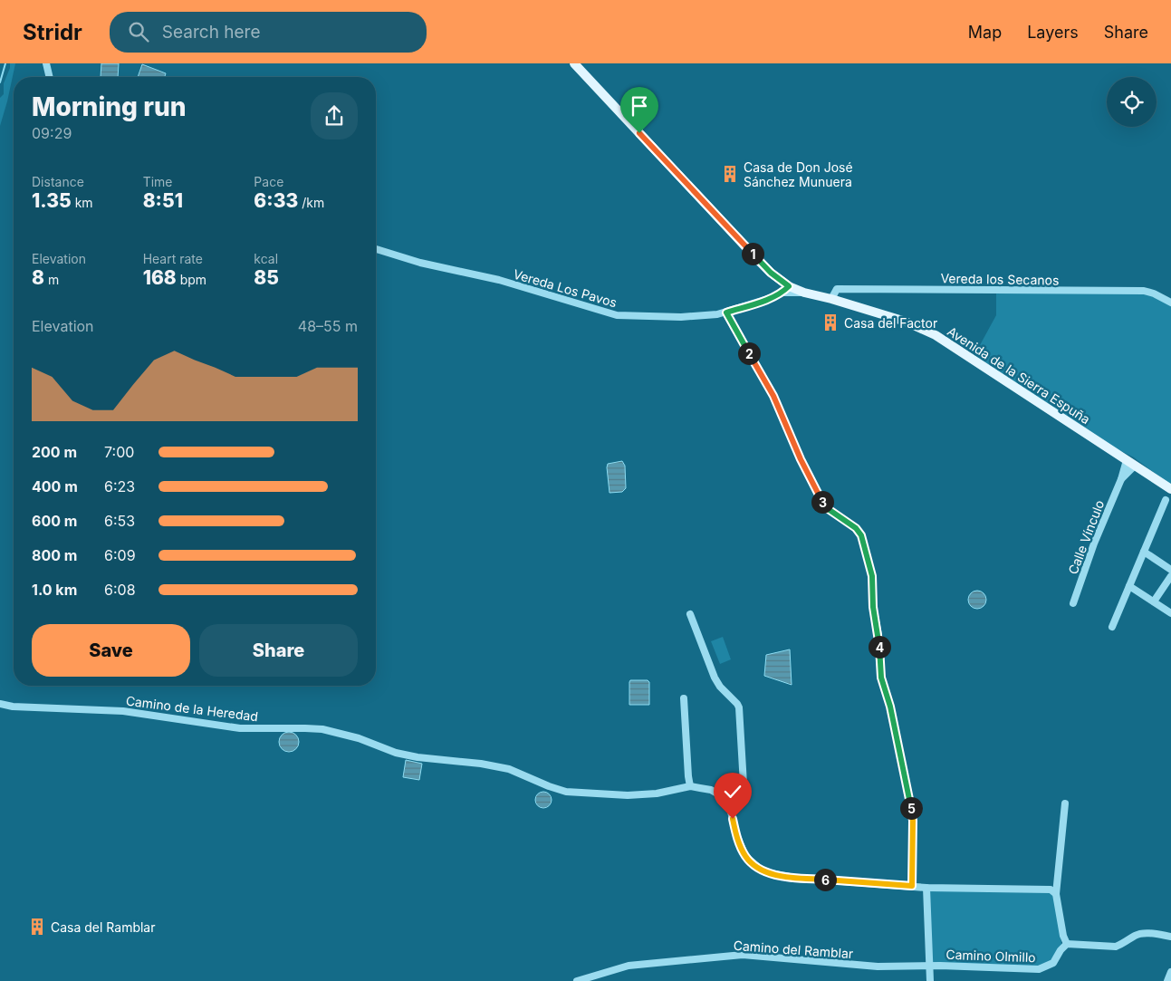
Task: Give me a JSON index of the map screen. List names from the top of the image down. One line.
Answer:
{"streets":{"main road":["Avenida de la Sierra Espuña"],"street":["Vereda los Secanos","Vereda Los Pavos","Calle Vínculo","Camino de la Heredad","Camino del Ramblar","Camino Olmillo"]},"crossings":[["Vereda los Secanos","Avenida de la Sierra Espuña"],["Vereda Los Pavos","Avenida de la Sierra Espuña"],["Avenida de la Sierra Espuña","Calle Vínculo"],["Camino del Ramblar","Camino Olmillo"]],"places":{"building":["Casa de Don José Sánchez Munuera","Casa del Factor","Casa del Ramblar"]},"page":{"header":"Stridr","search":"Search here","nav":["Map","Layers","Share"],"heading":["Morning run","09:29"],"stats":[["Distance","1.35 km"],["Time","8:51"],["Pace","6:33 /km"],["Elevation","8 m"],["Heart rate","168 bpm"],["kcal","85"]],"pins":["1","2","3","4","5","6"],"chart":["Elevation","48–55 m"],"list":[{"name":"200 m","note":"7:00"},{"name":"400 m","note":"6:23"},{"name":"600 m","note":"6:53"},{"name":"800 m","note":"6:09"},{"name":"1.0 km","note":"6:08"}],"buttons":["Save","Share"]}}
